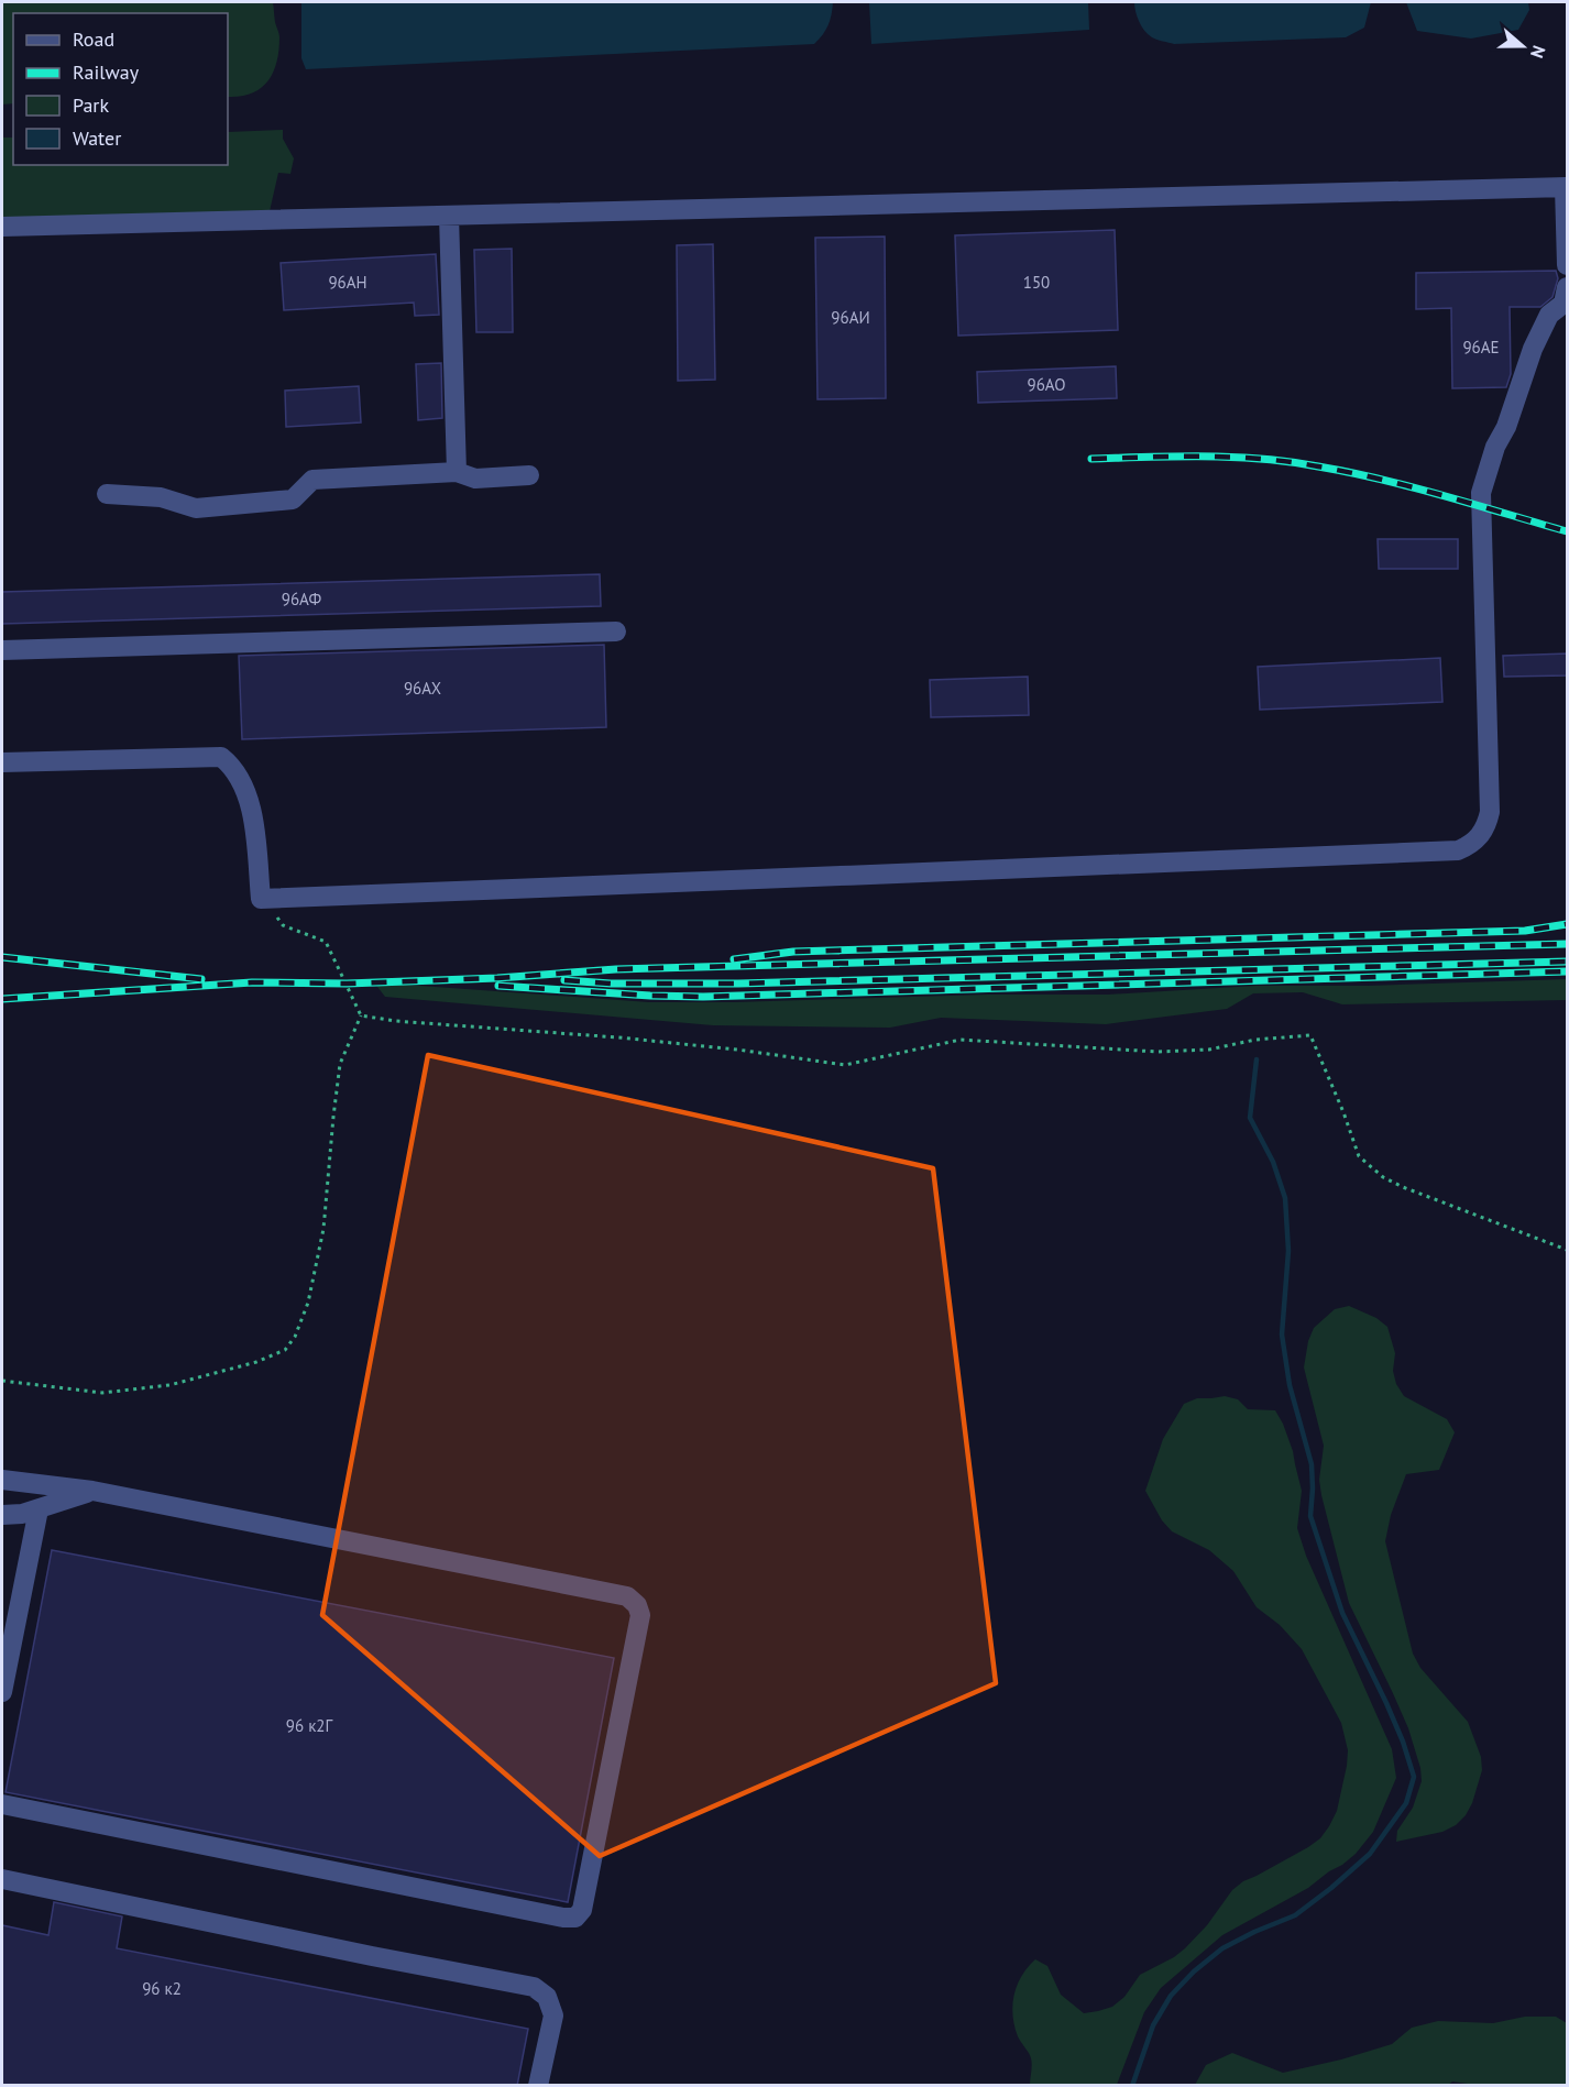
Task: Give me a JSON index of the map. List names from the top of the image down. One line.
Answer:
{"house_numbers":["96АН","150","96АИ","96АЕ","96АО","96АФ","96АХ","96 к2Г","96 к2"],"legend":["Road","Railway","Park","Water"],"north":"right"}
